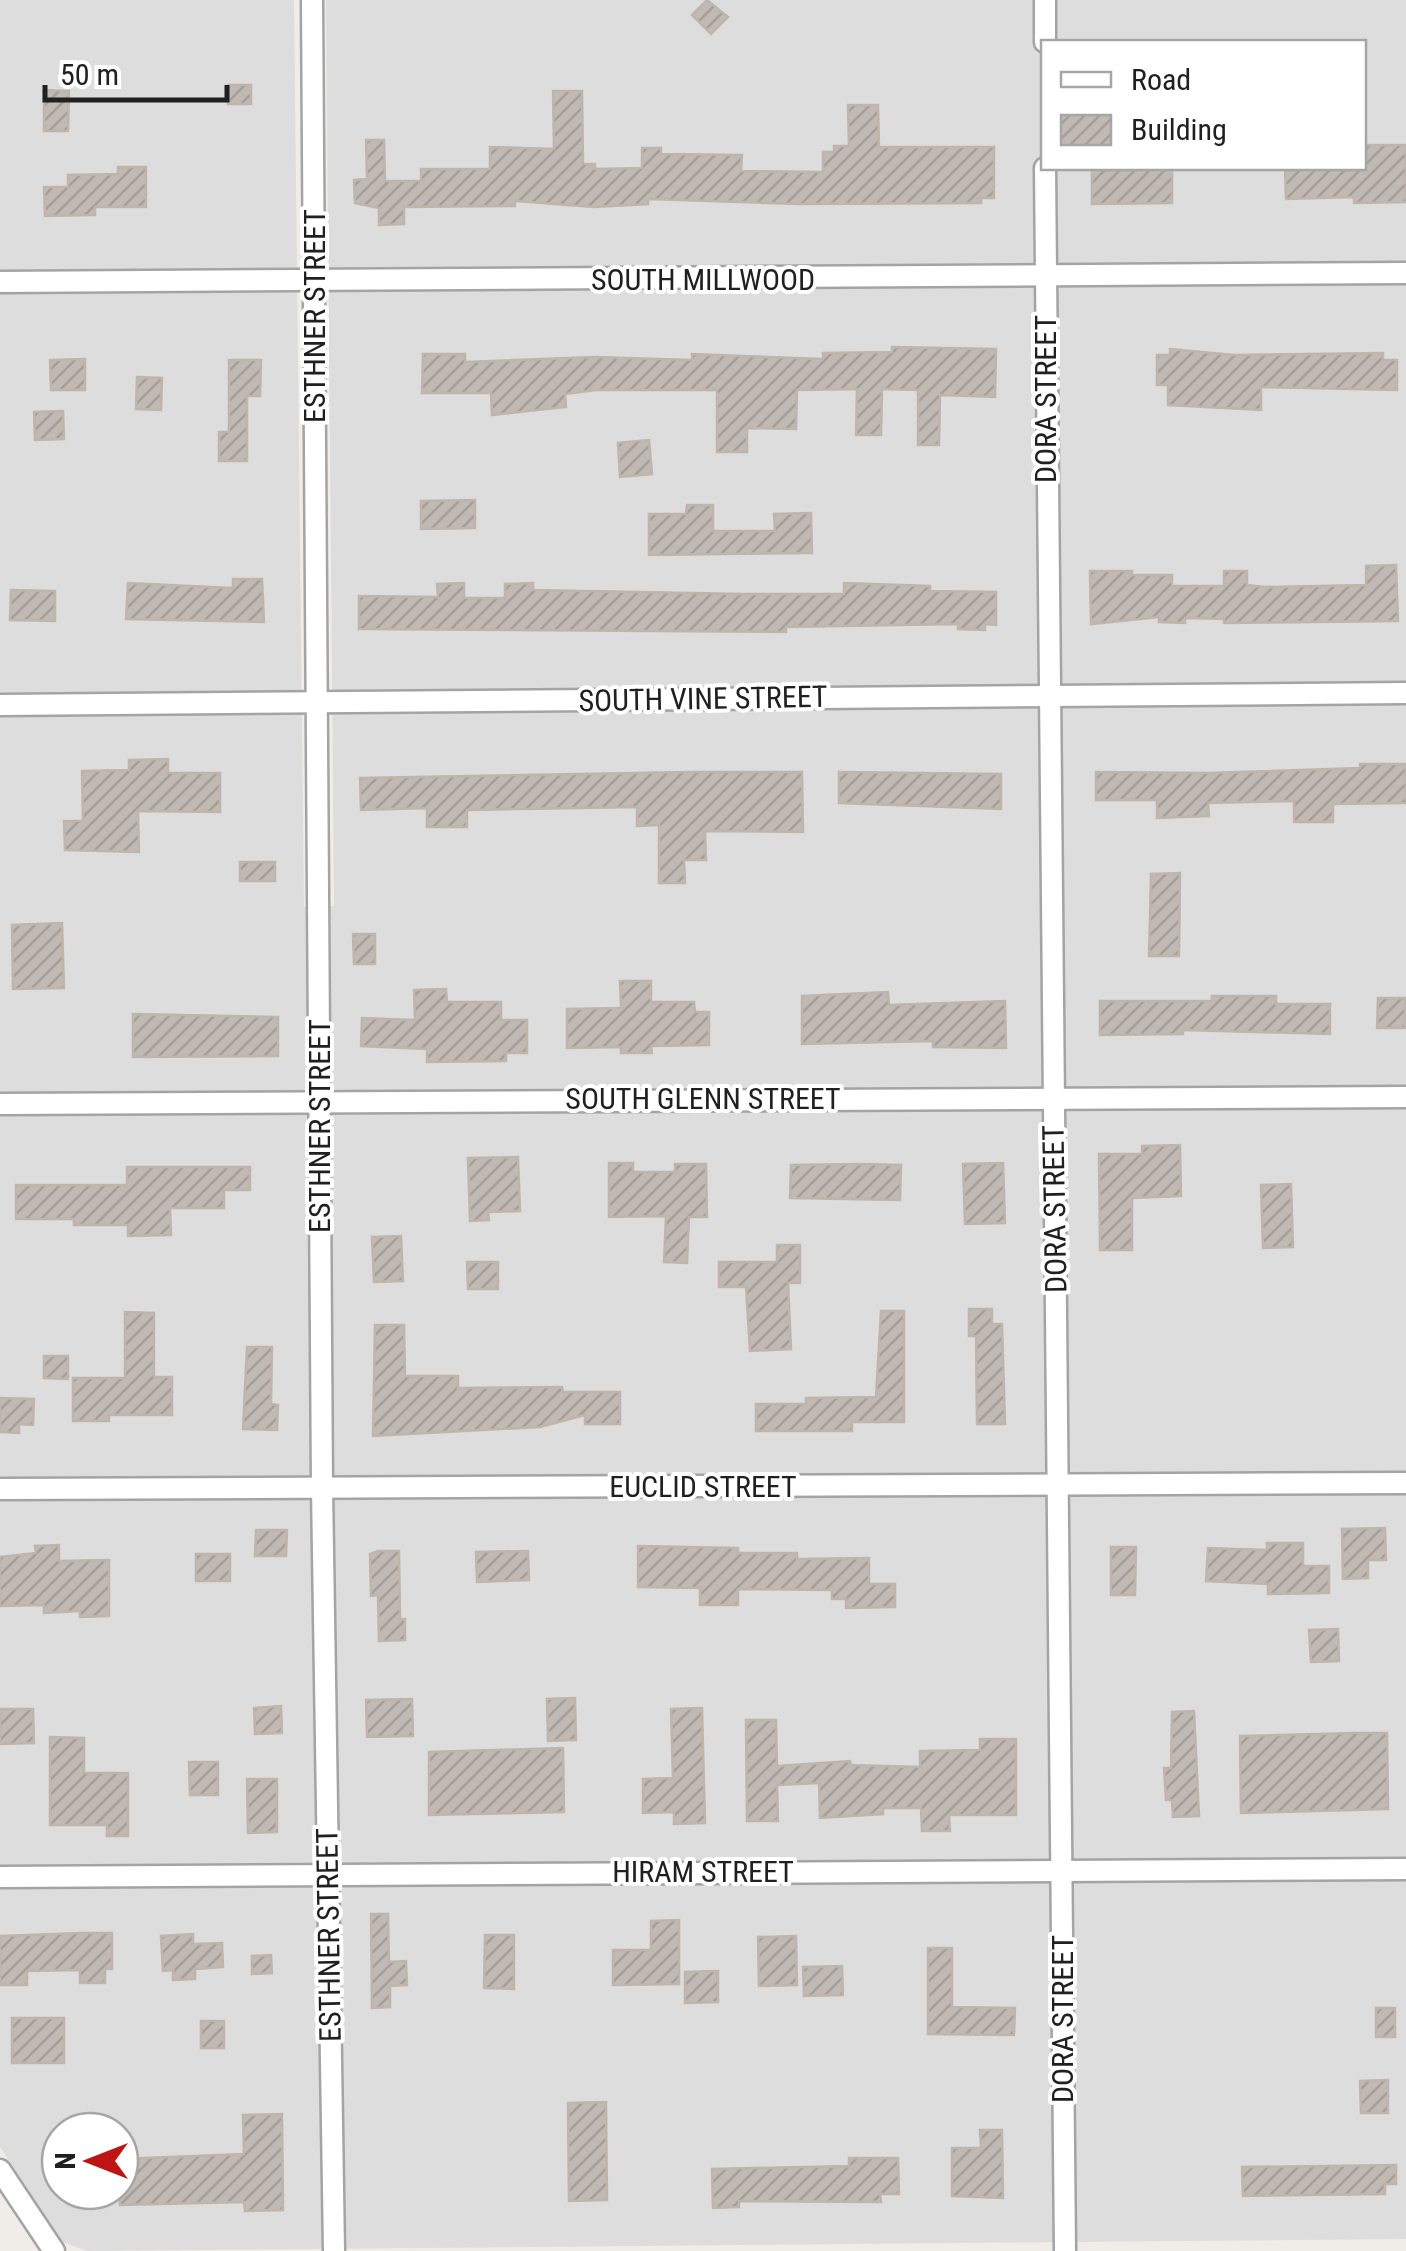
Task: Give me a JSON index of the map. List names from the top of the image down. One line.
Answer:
{"streets":{"street":["SOUTH MILLWOOD","ESTHNER STREET","DORA STREET","SOUTH VINE STREET","SOUTH GLENN STREET","EUCLID STREET","HIRAM STREET"]},"crossings":[["SOUTH MILLWOOD","ESTHNER STREET"],["SOUTH MILLWOOD","DORA STREET"],["ESTHNER STREET","SOUTH VINE STREET"],["ESTHNER STREET","SOUTH GLENN STREET"],["ESTHNER STREET","EUCLID STREET"],["ESTHNER STREET","HIRAM STREET"],["DORA STREET","SOUTH VINE STREET"],["DORA STREET","SOUTH GLENN STREET"],["DORA STREET","EUCLID STREET"],["DORA STREET","HIRAM STREET"]],"legend":["Road","Building"],"scale_bar":"50 m","north":"left"}
